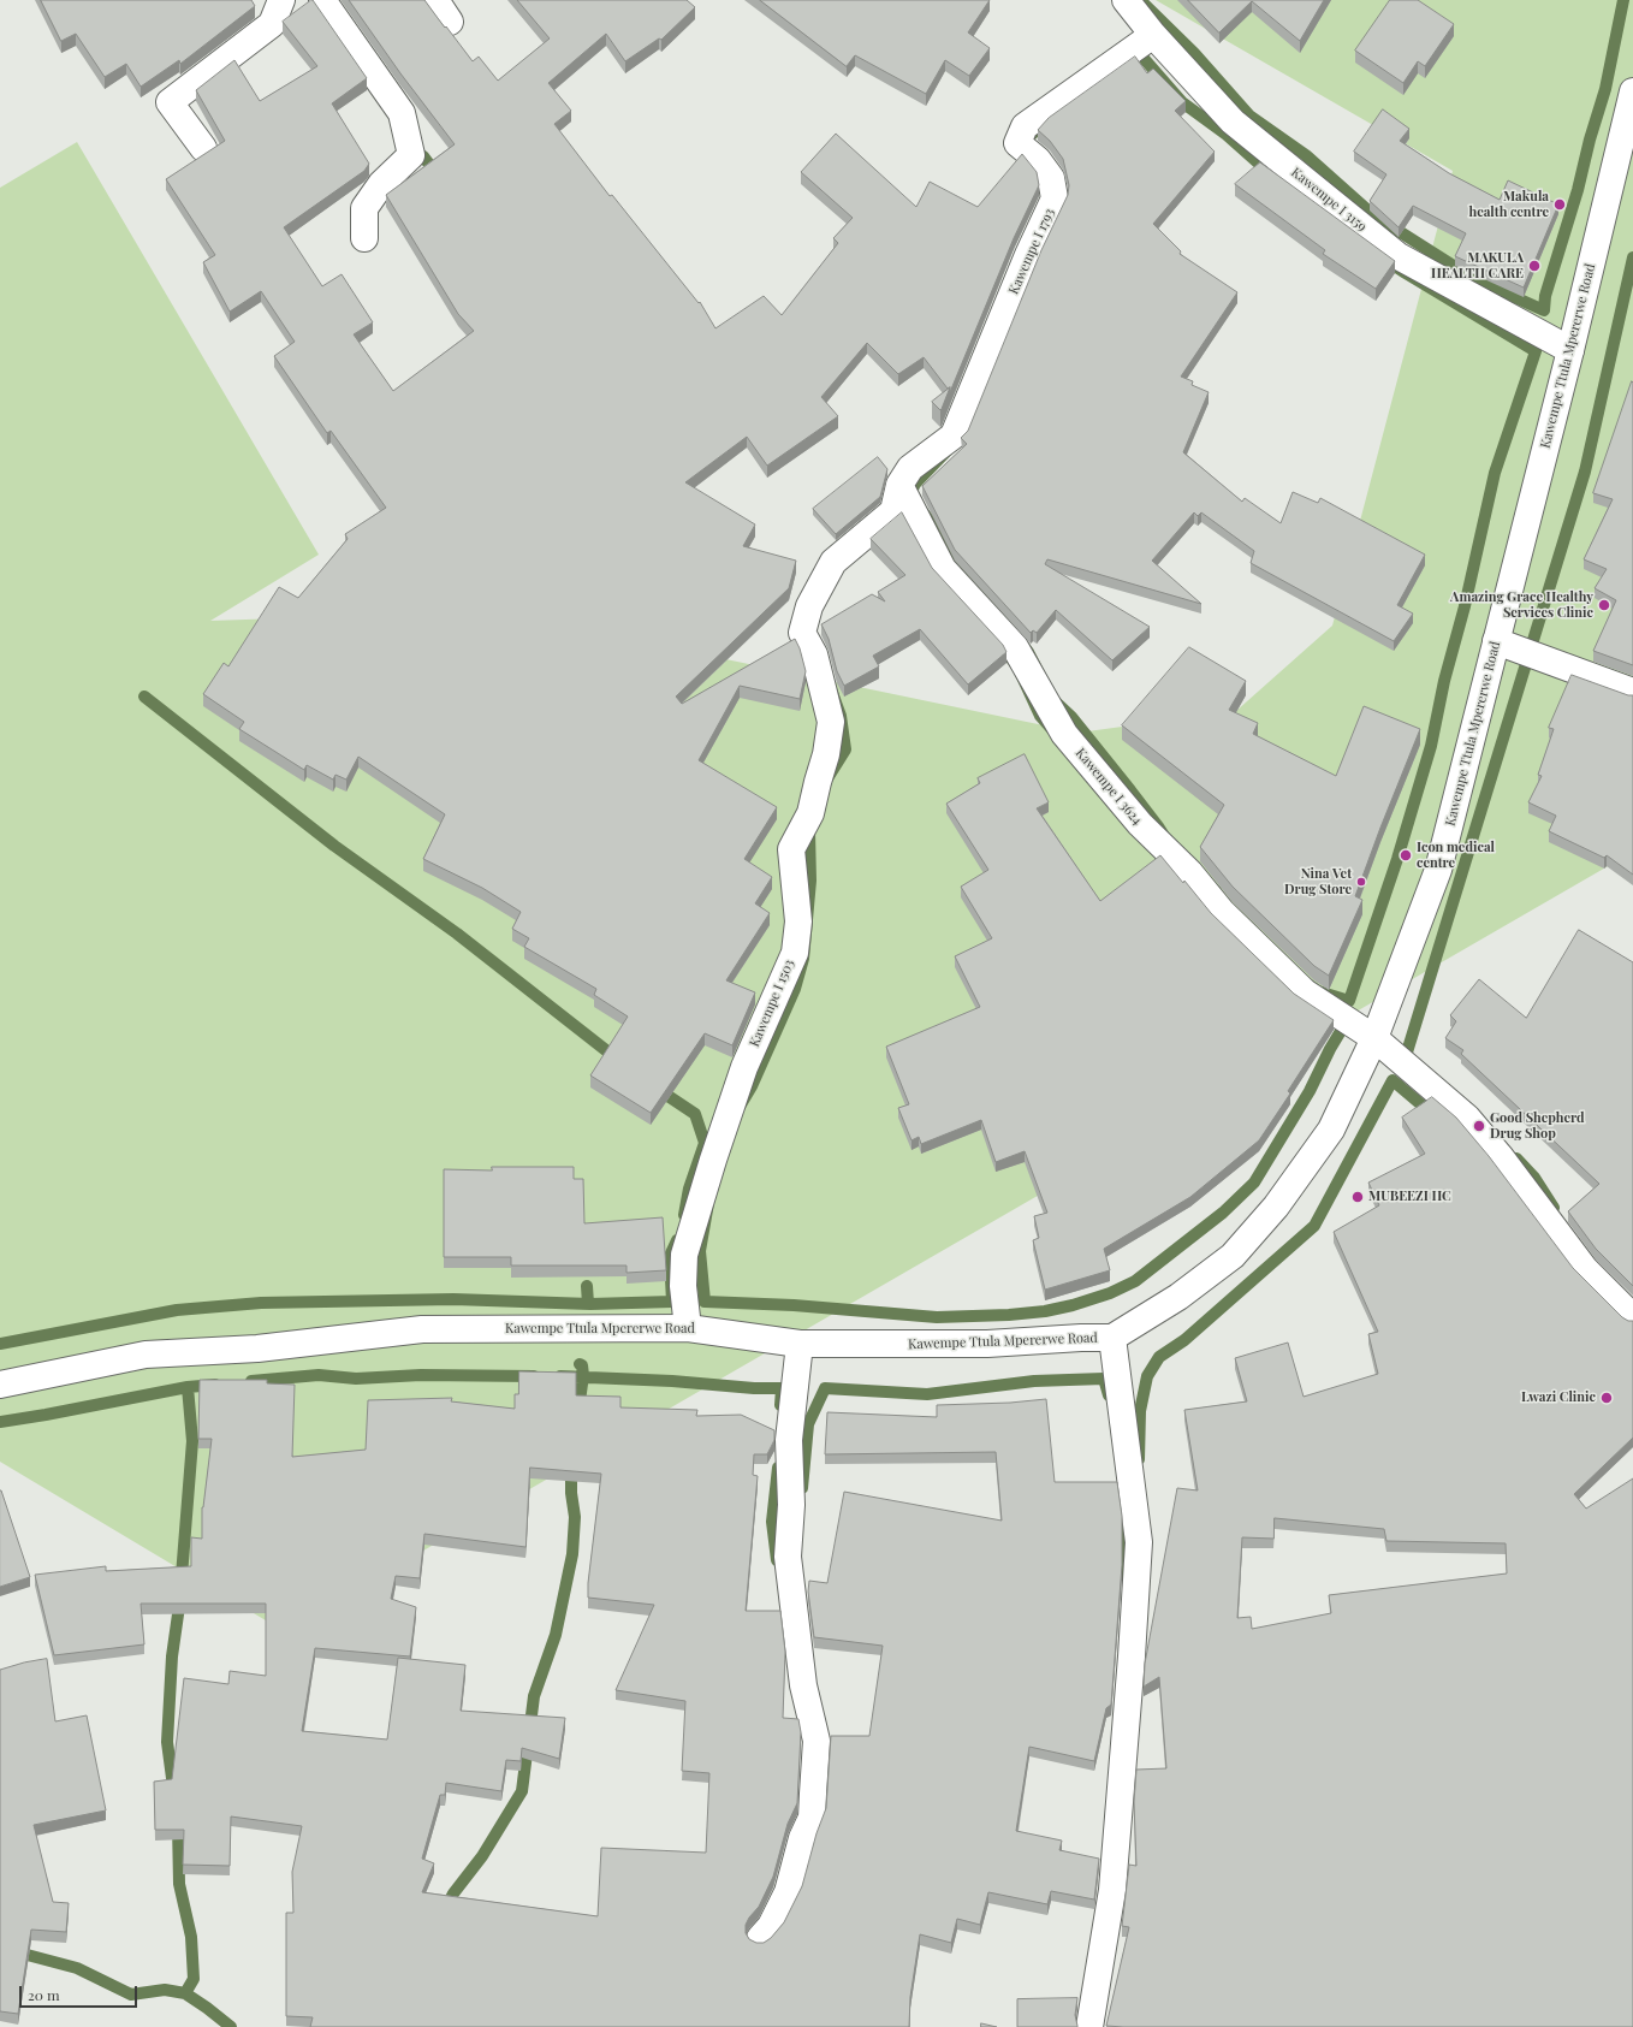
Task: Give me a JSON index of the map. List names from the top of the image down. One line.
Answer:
{"streets":{"street":["Kawempe I 3159","Kawempe I 1793","Kawempe Ttula Mpererwe Road","Kawempe I 3624","Kawempe I 1503"]},"crossings":[["Kawempe I 3159","Kawempe I 1793"],["Kawempe I 3159","Kawempe Ttula Mpererwe Road"],["Kawempe I 1793","Kawempe I 3624"],["Kawempe I 1793","Kawempe I 1503"],["Kawempe Ttula Mpererwe Road","Kawempe I 3624"],["Kawempe Ttula Mpererwe Road","Kawempe I 1503"],["Kawempe I 3624","Kawempe I 1503"]],"places":["Makula health centre","MAKULA HEALTH CARE","Amazing Grace Healthy Services Clinic","Icon medical centre","Nina Vet Drug Store","Good Shepherd Drug Shop","MUBEEZI HC","Lwazi Clinic"],"scale_bar":"20 m"}
